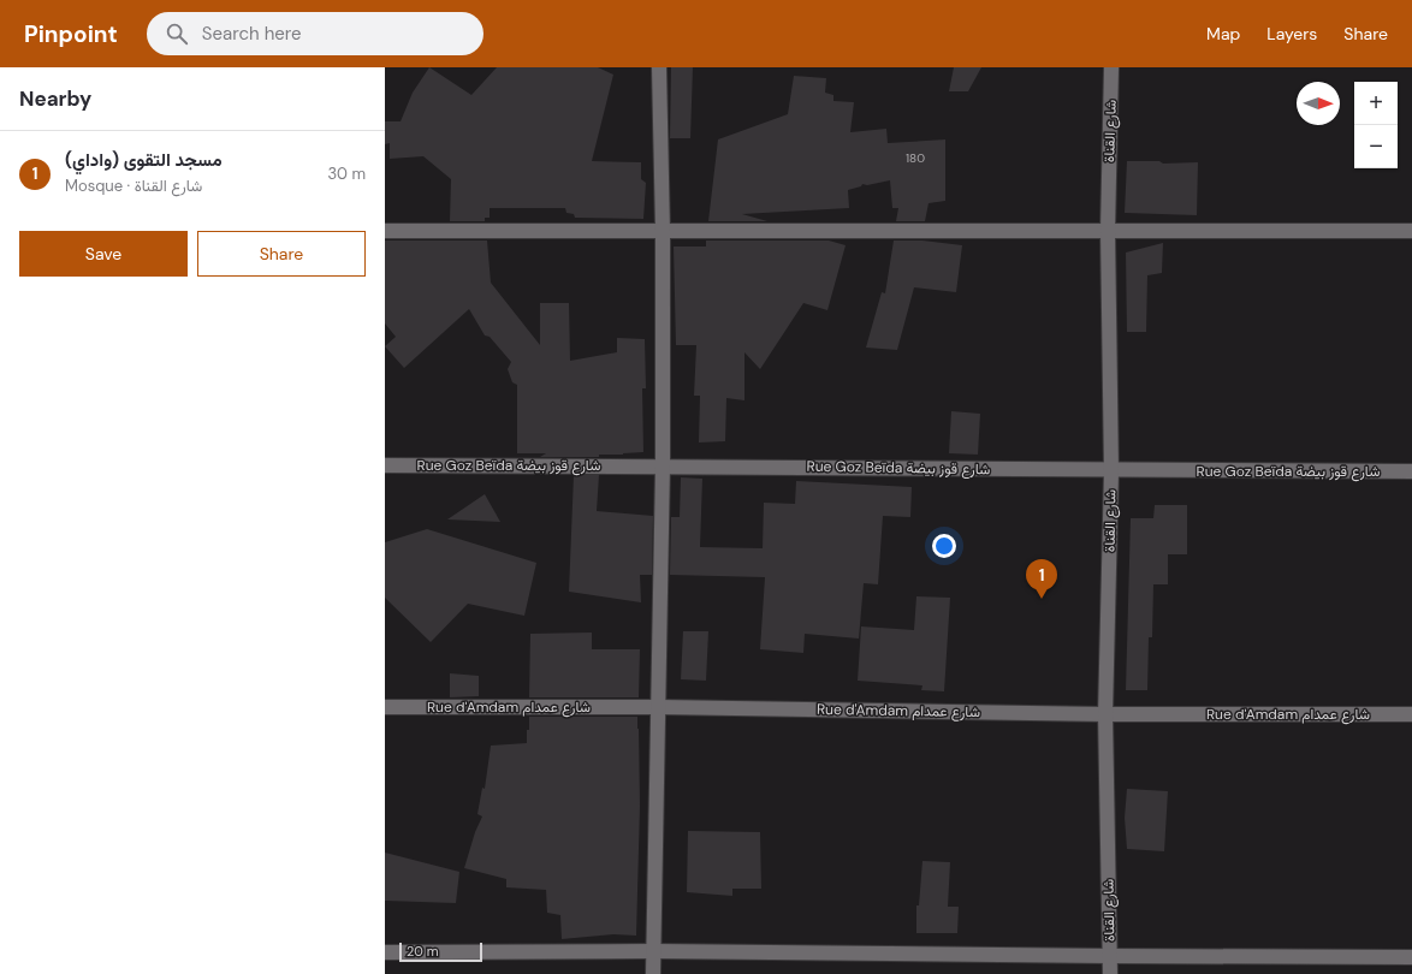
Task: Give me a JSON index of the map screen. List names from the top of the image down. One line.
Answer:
{"streets":{"street":["شارع القناة","Rue Goz Beïda شارع قوز بيضة","Rue d'Amdam شارع عمدام"]},"crossings":[["شارع القناة","Rue Goz Beïda شارع قوز بيضة"],["شارع القناة","Rue d'Amdam شارع عمدام"]],"house_numbers":["180"],"scale_bar":"20 m","north":"right","page":{"header":"Pinpoint","search":"Search here","nav":["Map","Layers","Share"],"heading":"Nearby","map_buttons":["+","−"],"list":[{"mark":"1","name":"مسجد التقوى (واداي)","note":"Mosque · شارع القناة","value":"30 m"}],"buttons":["Save","Share"],"pins":"1","scale":"20 m"}}
